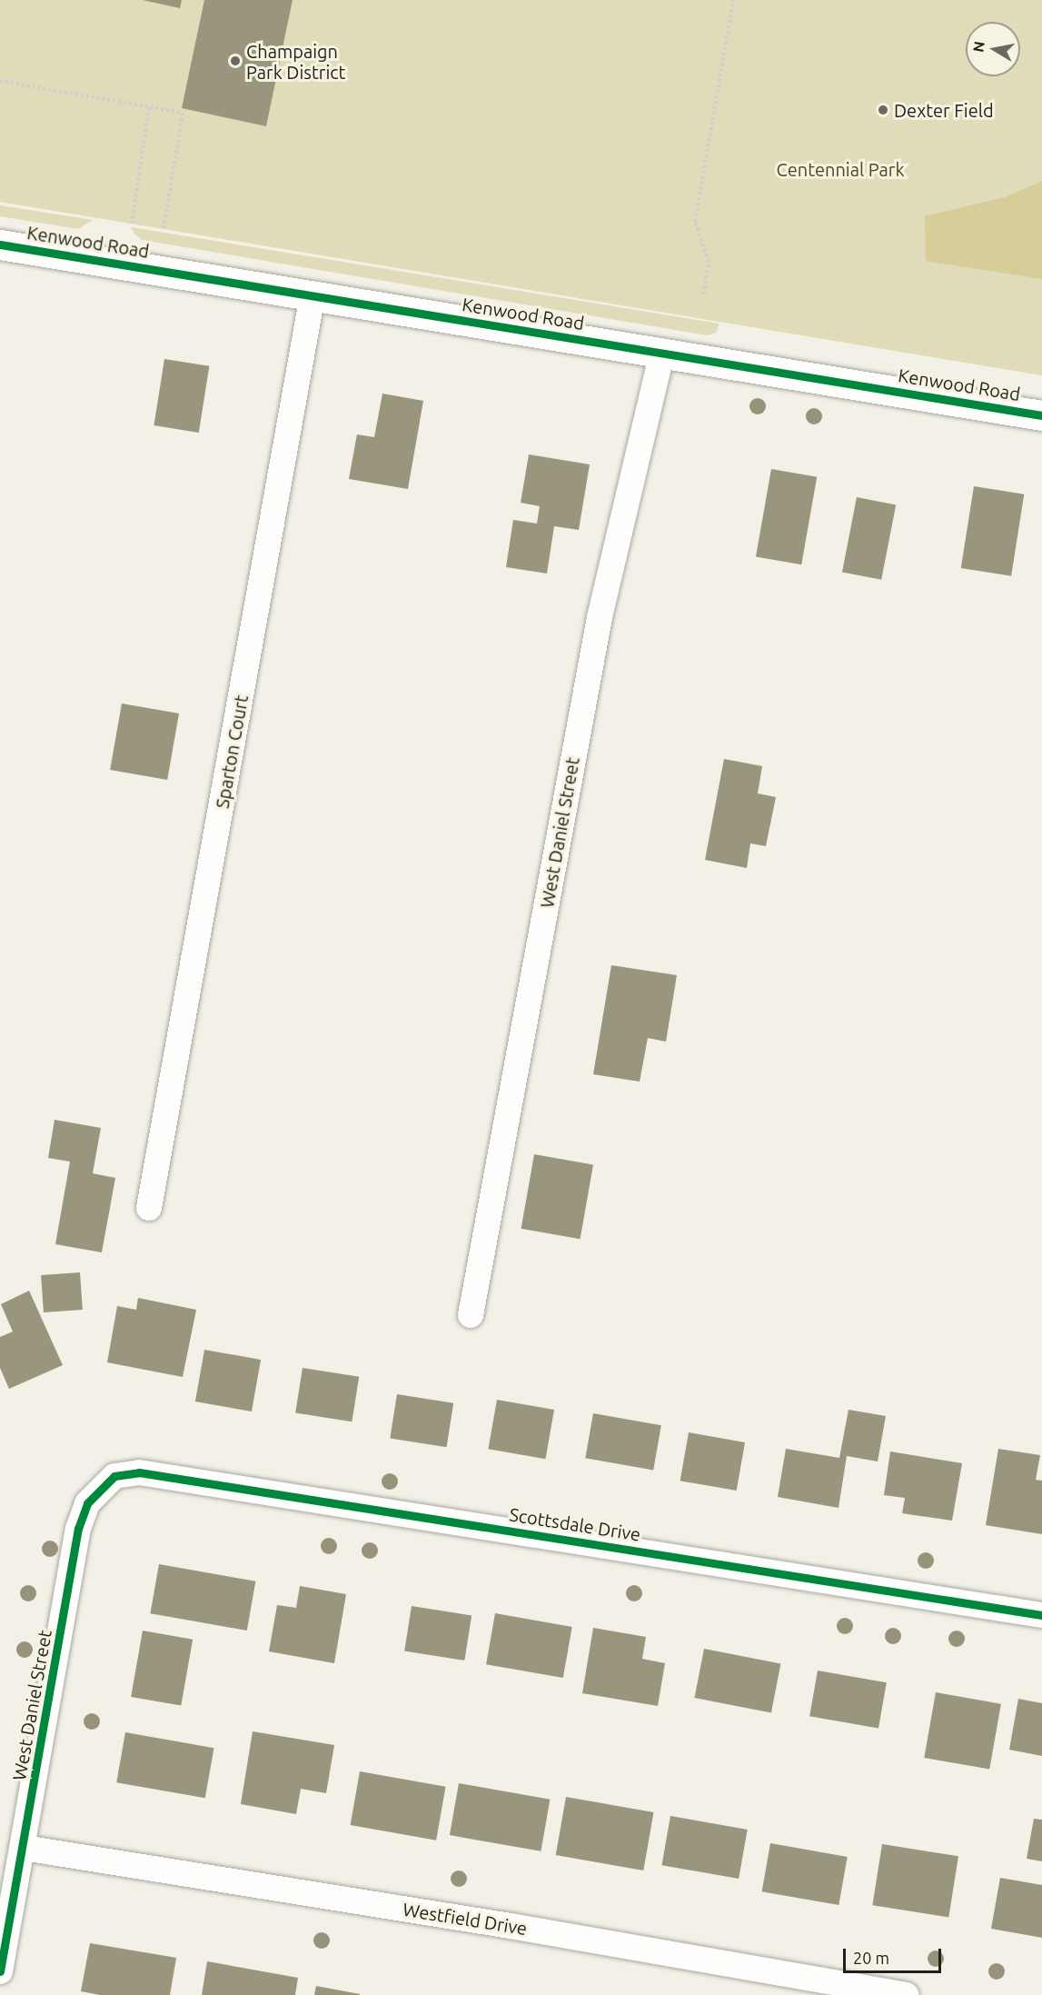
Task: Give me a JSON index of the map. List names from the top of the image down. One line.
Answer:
{"streets":{"street":["Kenwood Road","Sparton Court","West Daniel Street","Scottsdale Drive","Westfield Drive"]},"crossings":[["Kenwood Road","Sparton Court"],["Kenwood Road","West Daniel Street"],["West Daniel Street","Scottsdale Drive"],["West Daniel Street","Westfield Drive"]],"parks":["Centennial Park"],"places":["Champaign Park District","Dexter Field"],"scale_bar":"20 m","north":"left"}
